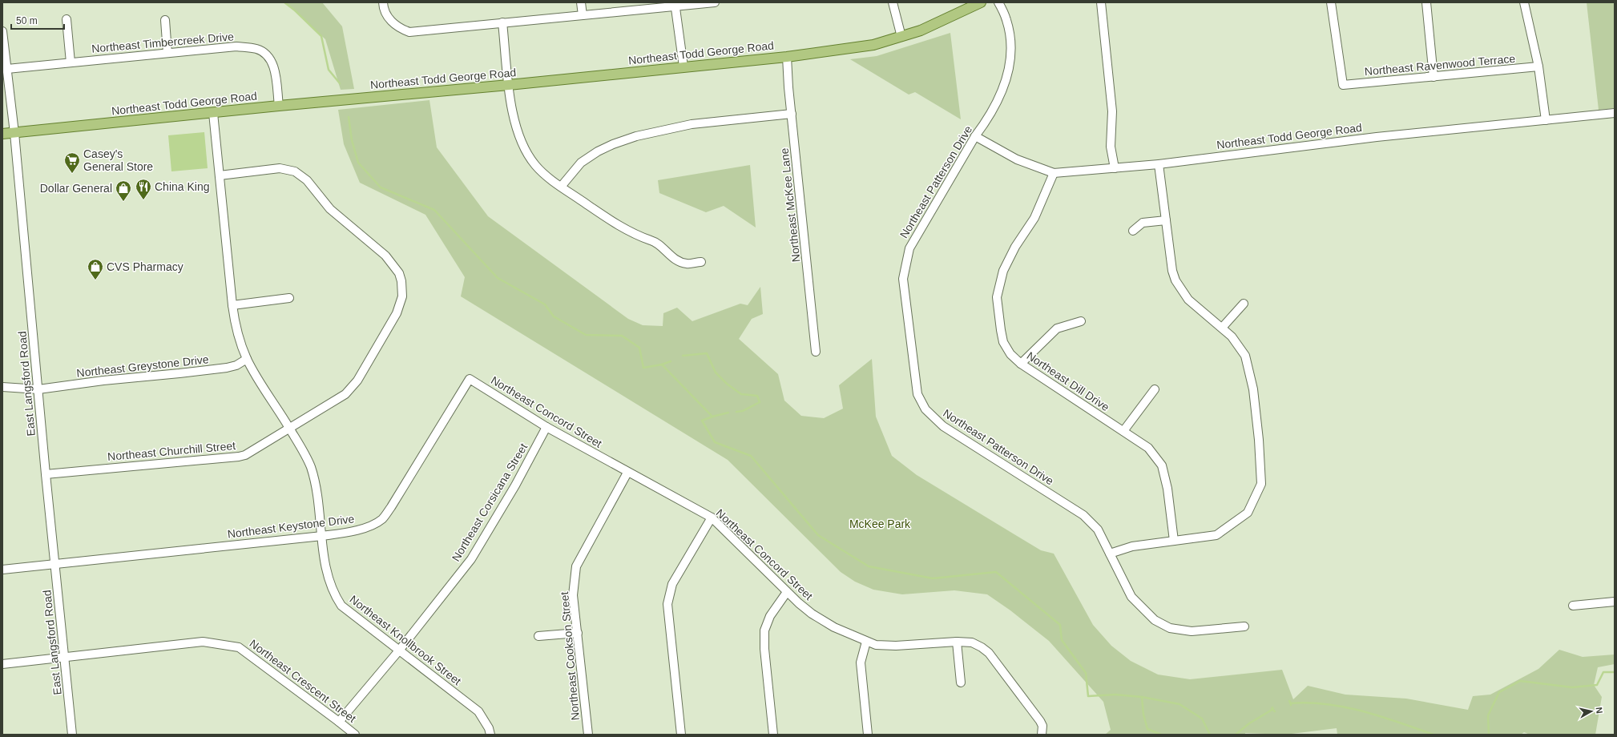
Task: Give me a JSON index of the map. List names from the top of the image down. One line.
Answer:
{"streets":{"main road":["Northeast Todd George Road"],"street":["Northeast Timbercreek Drive","Northeast Ravenwood Terrace","Northeast Patterson Drive","Northeast McKee Lane","Northeast Greystone Drive","Northeast Dill Drive","East Langsford Road","Northeast Concord Street","Northeast Churchill Street","Northeast Corsicana Street","Northeast Keystone Drive","Northeast Knollbrook Street","Northeast Cookson Street","Northeast Crescent Street"]},"crossings":[["Northeast Timbercreek Drive","Northeast Todd George Road"],["Northeast Timbercreek Drive","East Langsford Road"],["Northeast Todd George Road","Northeast Patterson Drive"],["Northeast Todd George Road","Northeast McKee Lane"],["Northeast Todd George Road","Northeast Dill Drive"],["Northeast Todd George Road","East Langsford Road"],["Northeast Todd George Road","Northeast Knollbrook Street"],["Northeast Greystone Drive","East Langsford Road"],["Northeast Greystone Drive","Northeast Knollbrook Street"],["East Langsford Road","Northeast Churchill Street"],["East Langsford Road","Northeast Keystone Drive"],["East Langsford Road","Northeast Crescent Street"],["Northeast Concord Street","Northeast Corsicana Street"],["Northeast Concord Street","Northeast Keystone Drive"],["Northeast Concord Street","Northeast Cookson Street"],["Northeast Churchill Street","Northeast Knollbrook Street"],["Northeast Corsicana Street","Northeast Knollbrook Street"],["Northeast Corsicana Street","Northeast Crescent Street"],["Northeast Keystone Drive","Northeast Knollbrook Street"]],"parks":["McKee Park"],"places":{"supermarket":["Casey's General Store"],"restaurant":["China King"],"shop":["Dollar General","CVS Pharmacy"]},"scale_bar":"50 m","north":"right"}
